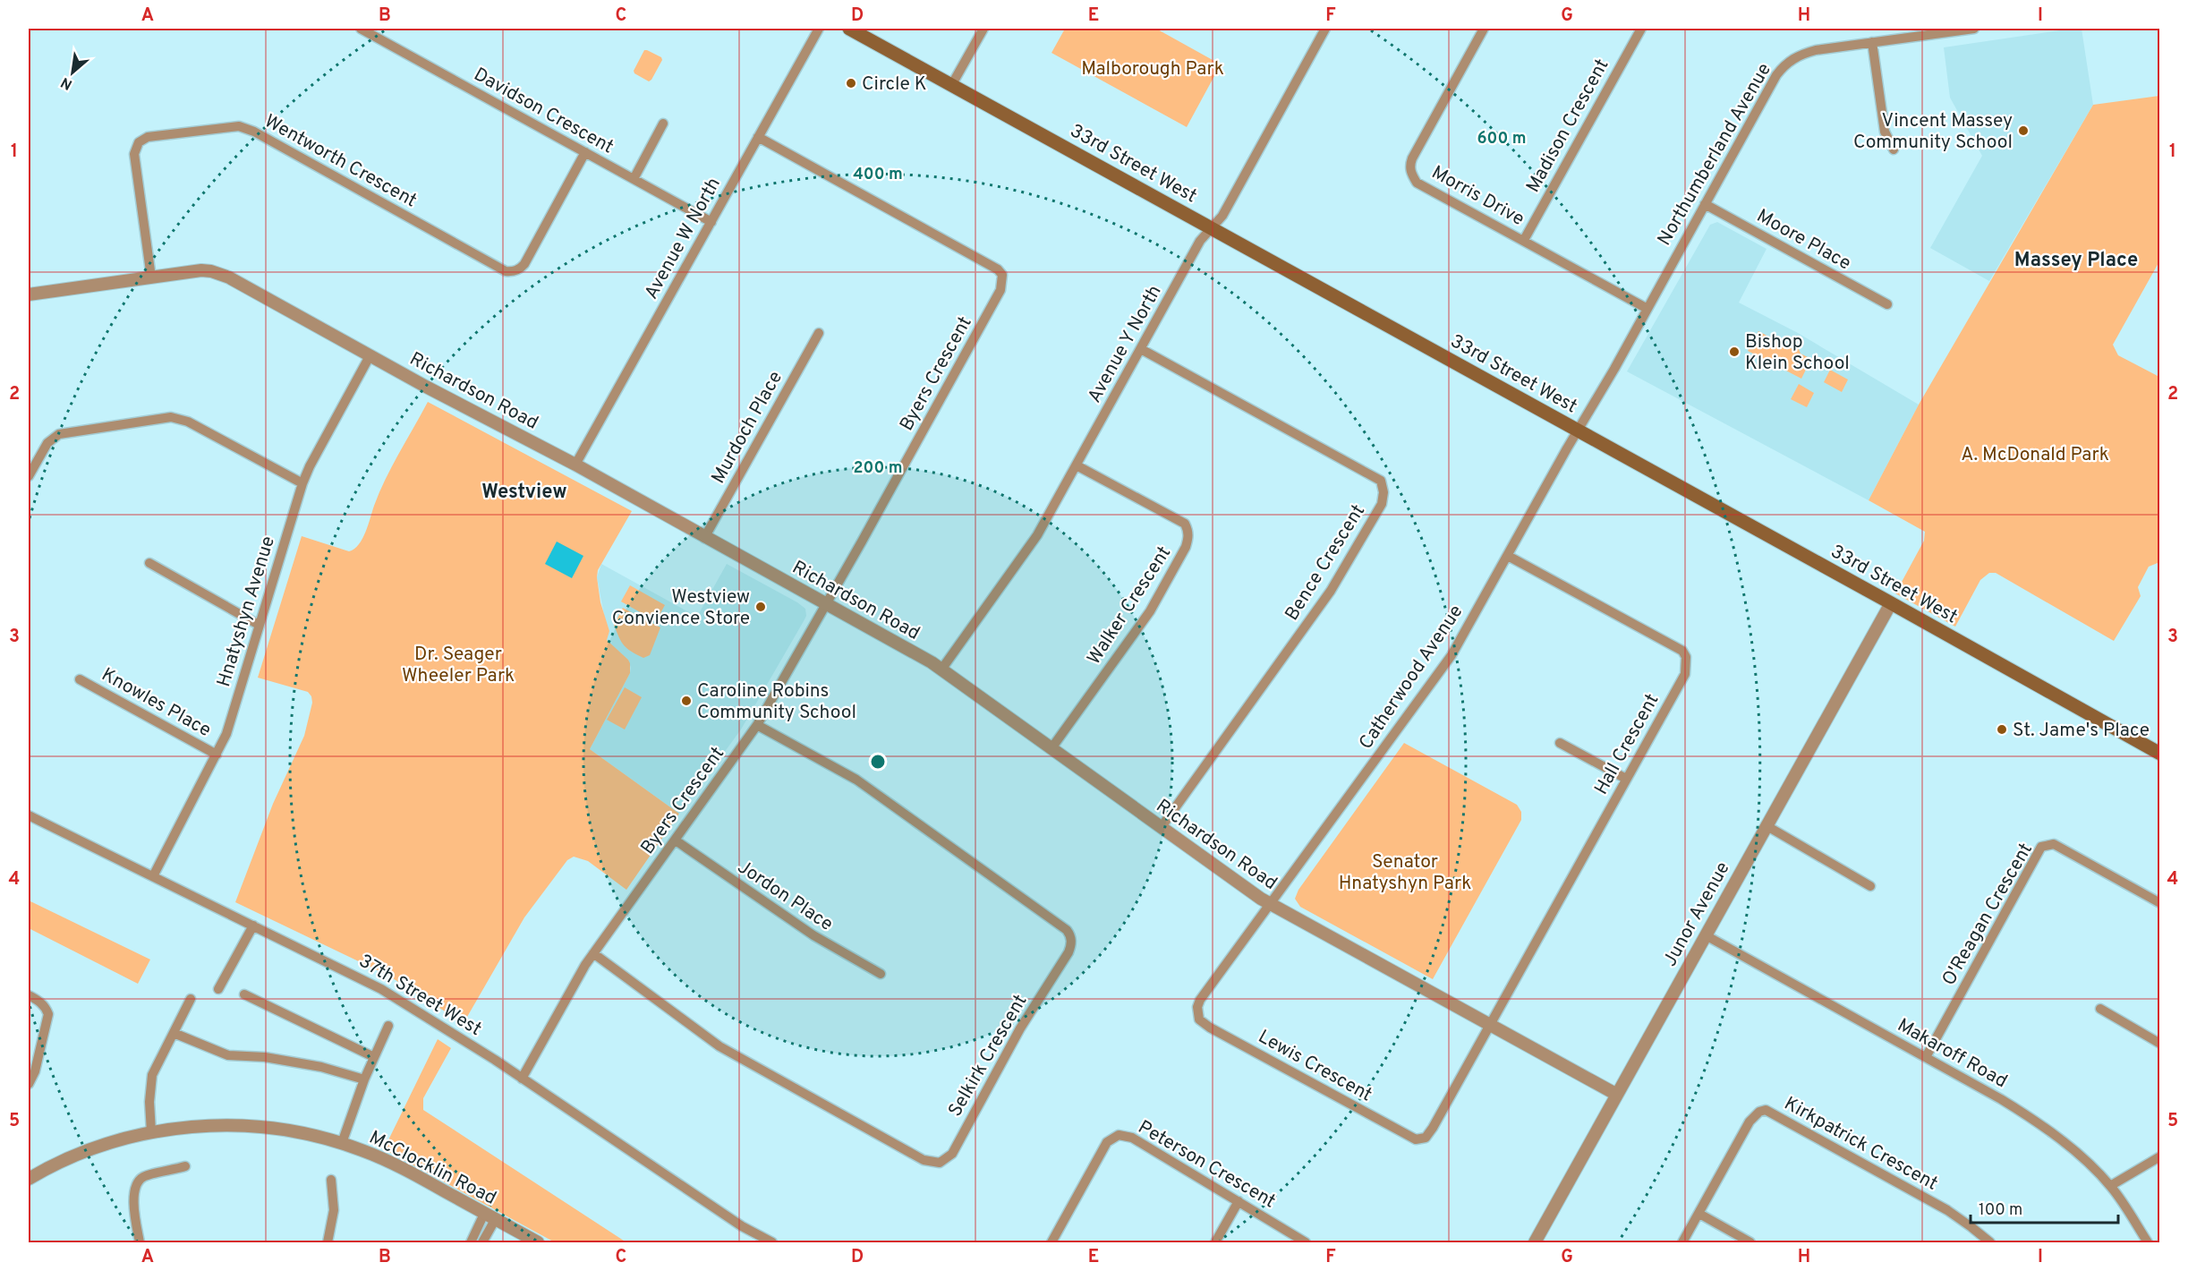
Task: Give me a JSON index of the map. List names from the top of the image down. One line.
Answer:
{"streets":{"main road":["33rd Street West"],"street":["Davidson Crescent","Madison Crescent","Northumberland Avenue","Wentworth Crescent","Morris Drive","Avenue W North","Moore Place","Avenue Y North","Byers Crescent","Richardson Road","Murdoch Place","Bence Crescent","Walker Crescent","Hnatyshyn Avenue","Catherwood Avenue","Knowles Place","Hall Crescent","Jordon Place","Junor Avenue","O'Reagan Crescent","37th Street West","Makaroff Road","Selkirk Crescent","Lewis Crescent","Kirkpatrick Crescent","Peterson Crescent","McClocklin Road"]},"crossings":[["Davidson Crescent","Wentworth Crescent"],["Davidson Crescent","Avenue W North"],["Madison Crescent","Morris Drive"],["Northumberland Avenue","33rd Street West"],["Northumberland Avenue","Morris Drive"],["Northumberland Avenue","Moore Place"],["Northumberland Avenue","Catherwood Avenue"],["Wentworth Crescent","Richardson Road"],["33rd Street West","Avenue Y North"],["33rd Street West","Catherwood Avenue"],["33rd Street West","Junor Avenue"],["Avenue W North","Byers Crescent"],["Avenue W North","Richardson Road"],["Avenue Y North","Richardson Road"],["Avenue Y North","Bence Crescent"],["Avenue Y North","Walker Crescent"],["Byers Crescent","Richardson Road"],["Byers Crescent","Jordon Place"],["Byers Crescent","37th Street West"],["Byers Crescent","Selkirk Crescent"],["Richardson Road","Murdoch Place"],["Richardson Road","Bence Crescent"],["Richardson Road","Walker Crescent"],["Richardson Road","Hnatyshyn Avenue"],["Richardson Road","Catherwood Avenue"],["Richardson Road","Hall Crescent"],["Richardson Road","Junor Avenue"],["Richardson Road","Lewis Crescent"],["Hnatyshyn Avenue","Knowles Place"],["Hnatyshyn Avenue","37th Street West"],["Catherwood Avenue","Hall Crescent"],["Catherwood Avenue","Lewis Crescent"],["Hall Crescent","Lewis Crescent"],["Junor Avenue","Makaroff Road"],["O'Reagan Crescent","Makaroff Road"]],"districts":["Massey Place","Westview"],"parks":["Malborough Park","A. McDonald Park","Dr. Seager Wheeler Park","Senator Hnatyshyn Park"],"places":["Circle K","Vincent Massey Community School","Bishop Klein School","Westview Convience Store","Caroline Robins Community School","St. Jame's Place"],"scale_bar":"100 m","north":"bottom left","grid":{"columns":["A","B","C","D","E","F","G","H","I"],"rows":["1","2","3","4","5"]},"rings":["600 m","400 m","200 m"]}
